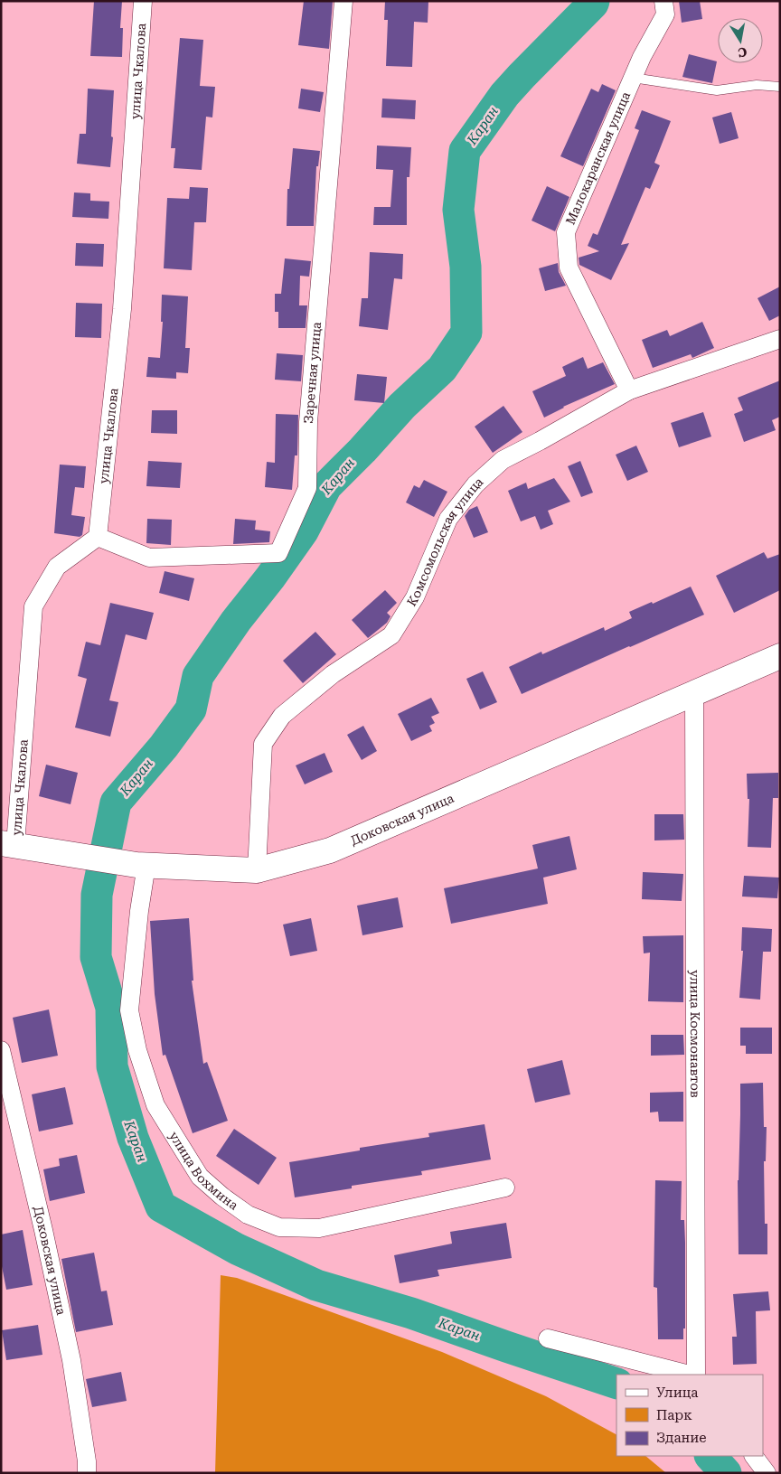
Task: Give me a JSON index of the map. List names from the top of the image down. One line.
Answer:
{"streets":{"main road":["Доковская улица"],"street":["улица Чкалова","Малокаранская улица","Заречная улица","Комсомольская улица","улица Космонавтов","улица Вохмина"]},"crossings":[["улица Чкалова","Заречная улица"],["улица Чкалова","Доковская улица"],["Малокаранская улица","Комсомольская улица"],["Комсомольская улица","Доковская улица"],["Доковская улица","улица Космонавтов"],["Доковская улица","улица Вохмина"]],"water":["Каран"],"legend":["Улица","Парк","Здание"],"north":"bottom"}
